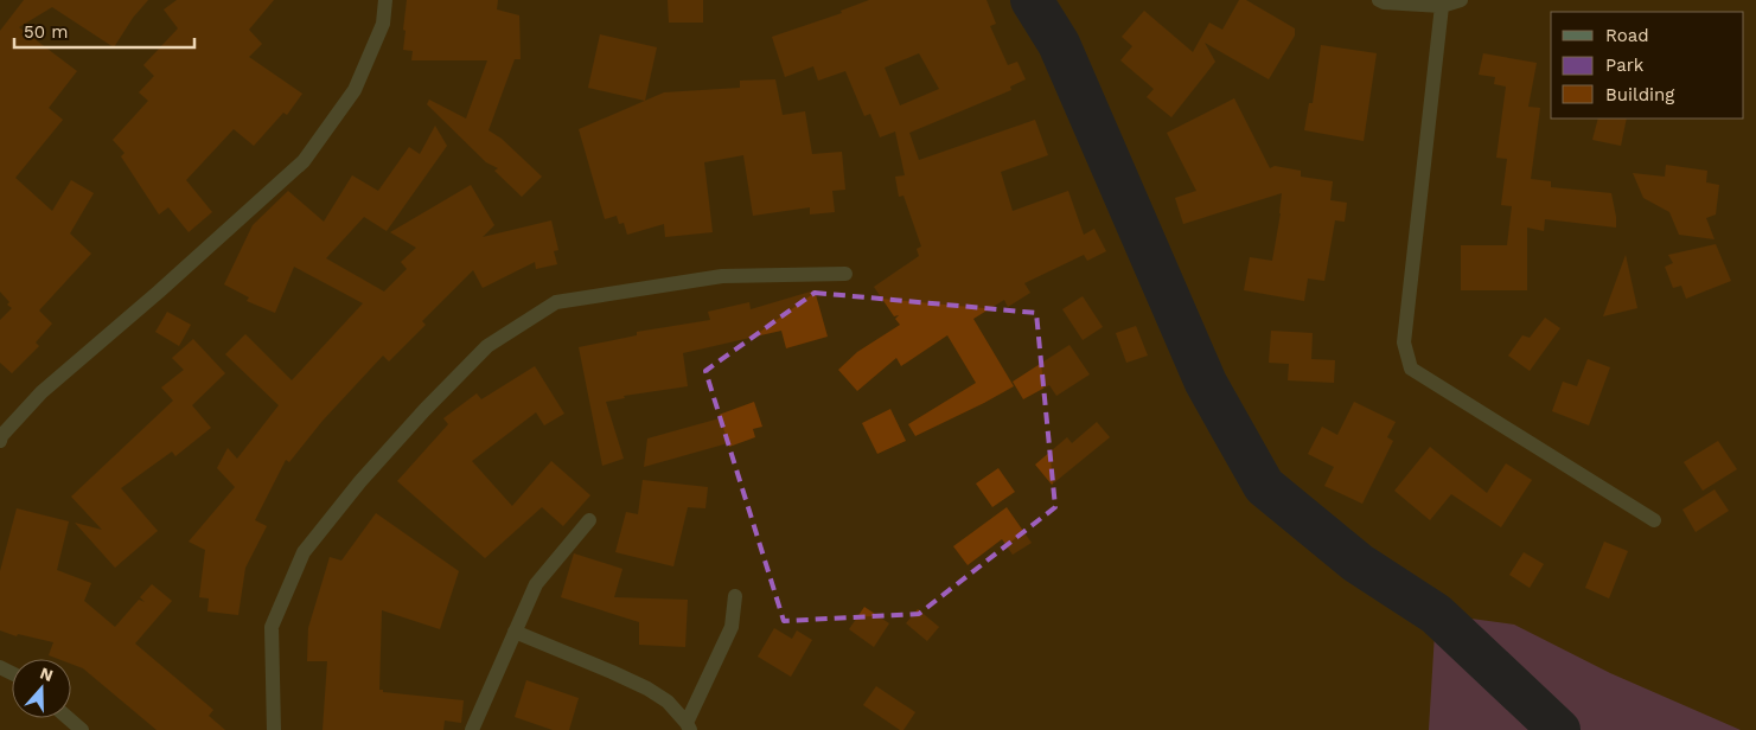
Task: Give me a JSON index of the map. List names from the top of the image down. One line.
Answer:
{"legend":["Road","Park","Building"],"scale_bar":"50 m","north":"top"}
